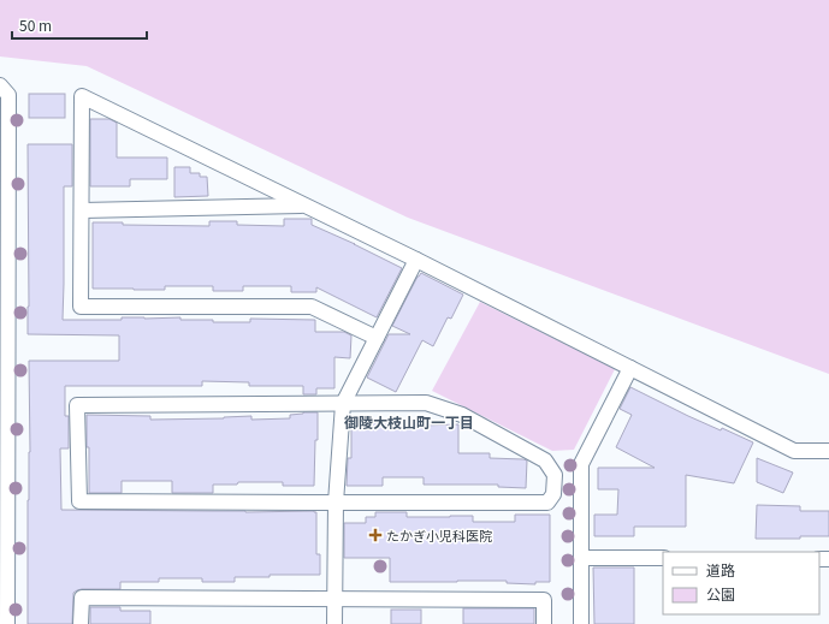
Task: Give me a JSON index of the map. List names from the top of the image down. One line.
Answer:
{"districts":["御陵大枝山町一丁目"],"places":{"health":["たかぎ小児科医院"]},"legend":["道路","公園"],"scale_bar":"50 m"}
